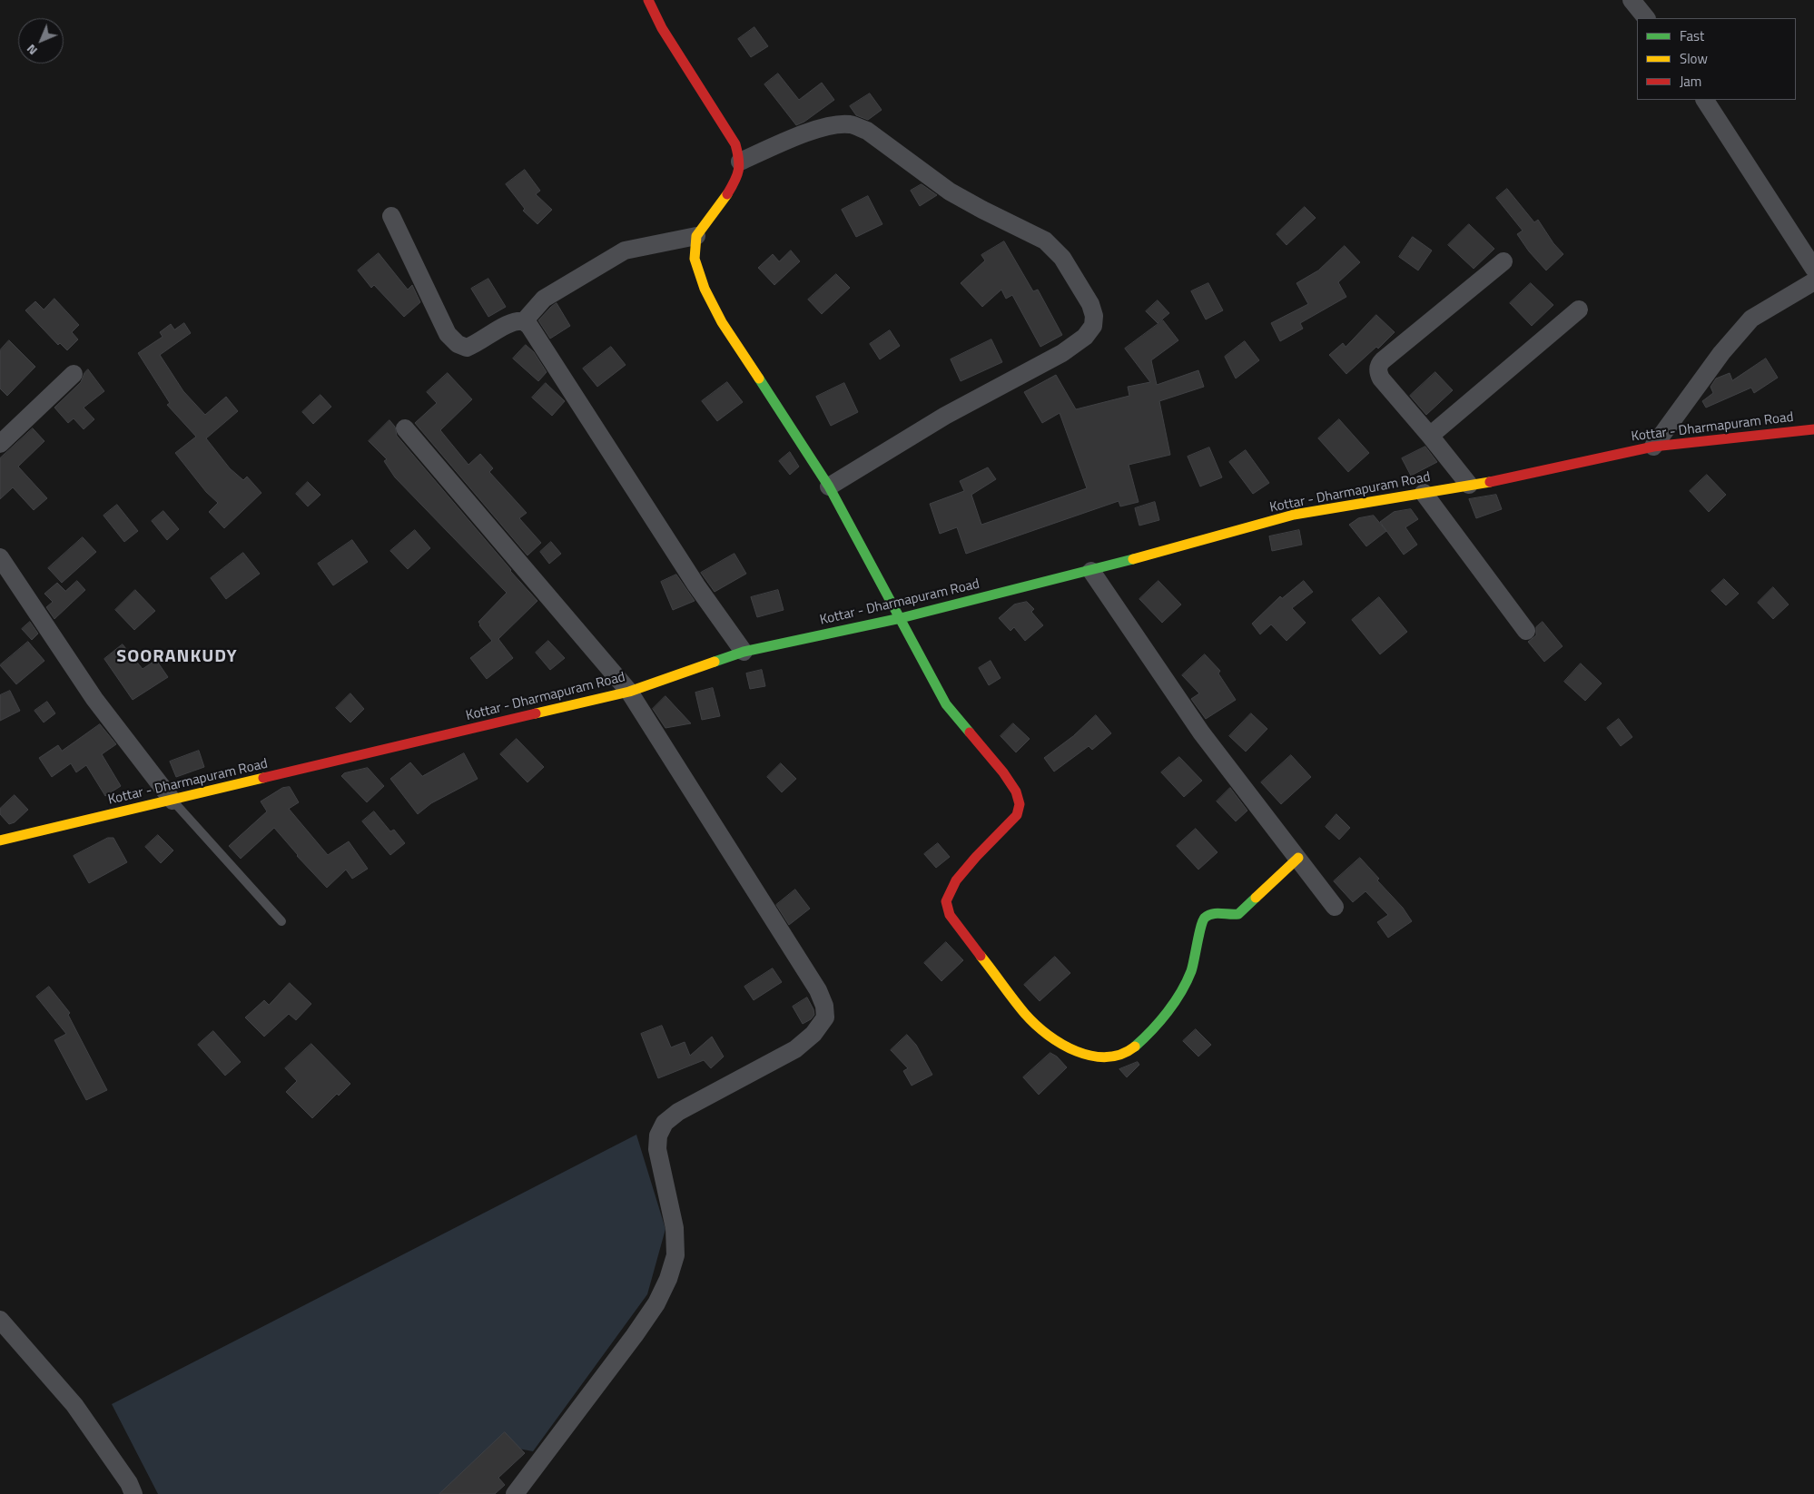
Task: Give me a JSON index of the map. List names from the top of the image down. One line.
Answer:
{"streets":{"main road":["Kottar - Dharmapuram Road"]},"districts":["SOORANKUDY"],"legend":["Fast","Slow","Jam"],"north":"bottom left"}
